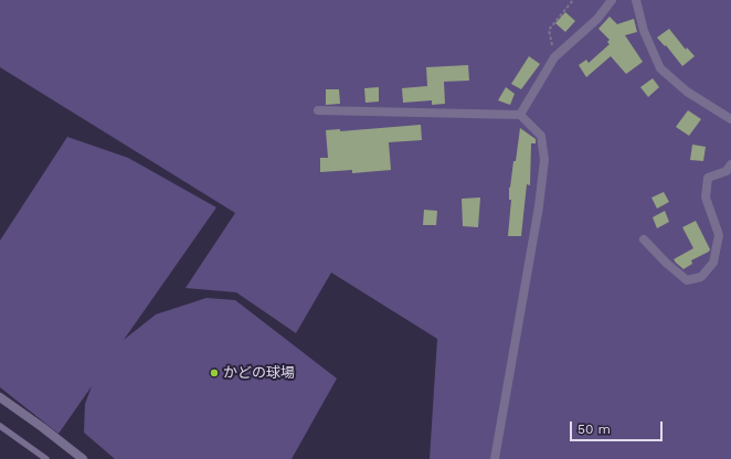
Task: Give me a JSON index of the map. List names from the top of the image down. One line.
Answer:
{"places":["かどの球場"],"scale_bar":"50 m"}
